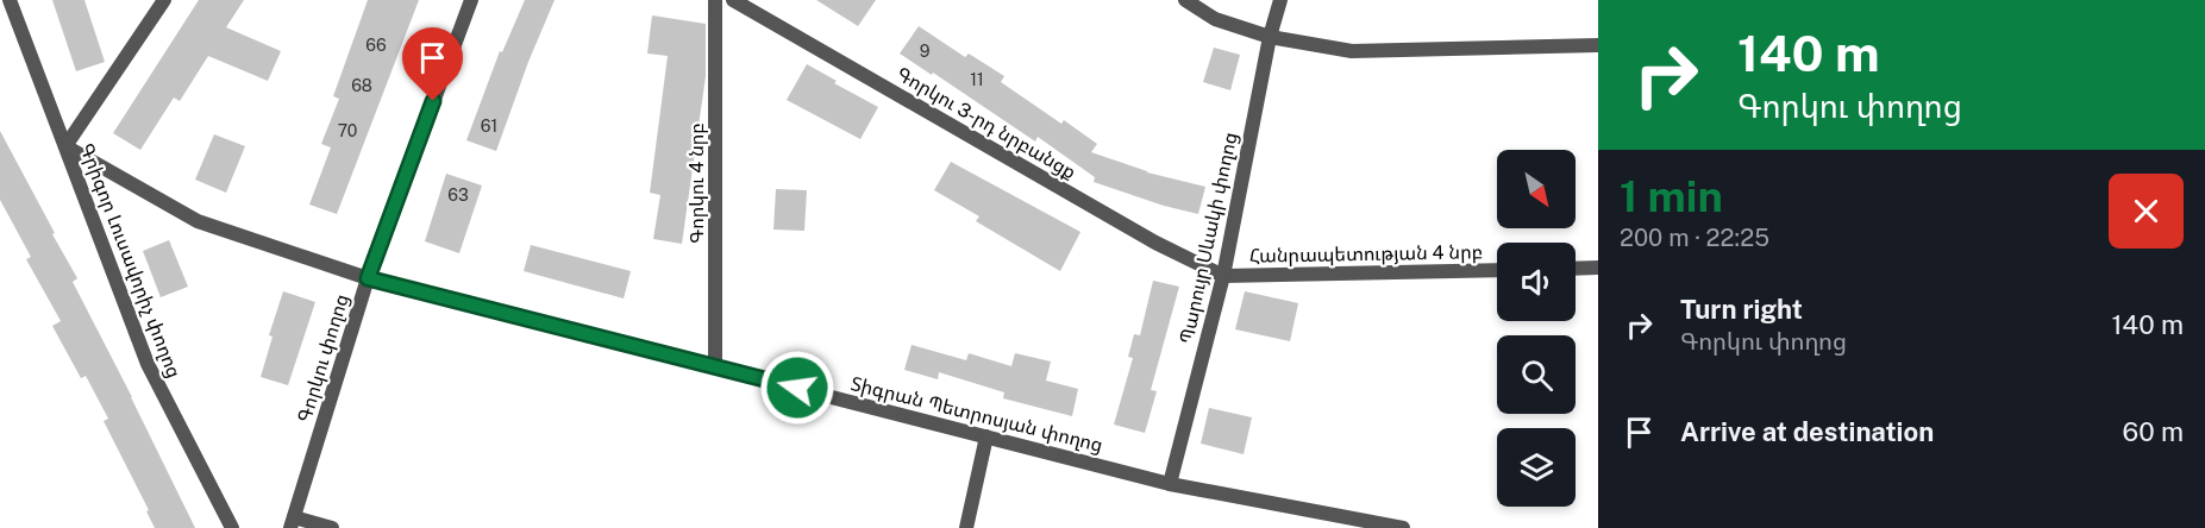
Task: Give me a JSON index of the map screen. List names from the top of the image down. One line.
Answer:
{"streets":{"street":["Գորկու 3-րդ նրբանցք","Գորկու 4 նրբ","Պարույր Սևակի փողոց","Հանրապետության 4 նրբ","Գրիգոր Լուսավորիչ փողոց","Գորկու փողոց","Տիգրան Պետրոսյան փողոց"]},"crossings":[["Գորկու 3-րդ նրբանցք","Պարույր Սևակի փողոց"],["Գորկու 3-րդ նրբանցք","Հանրապետության 4 նրբ"],["Գորկու 4 նրբ","Տիգրան Պետրոսյան փողոց"],["Պարույր Սևակի փողոց","Հանրապետության 4 նրբ"],["Պարույր Սևակի փողոց","Տիգրան Պետրոսյան փողոց"],["Գրիգոր Լուսավորիչ փողոց","Տիգրան Պետրոսյան փողոց"],["Գորկու փողոց","Տիգրան Պետրոսյան փողոց"]],"house_numbers":["66","9","11","68","61","70","63"],"north":"bottom right","page":{"turn":["140 m","Գորկու փողոց"],"heading":["1 min","200 m · 22:25"],"list":[{"name":"Turn right","note":"Գորկու փողոց","value":"140 m"},{"name":"Arrive at destination","value":"60 m"}]}}
